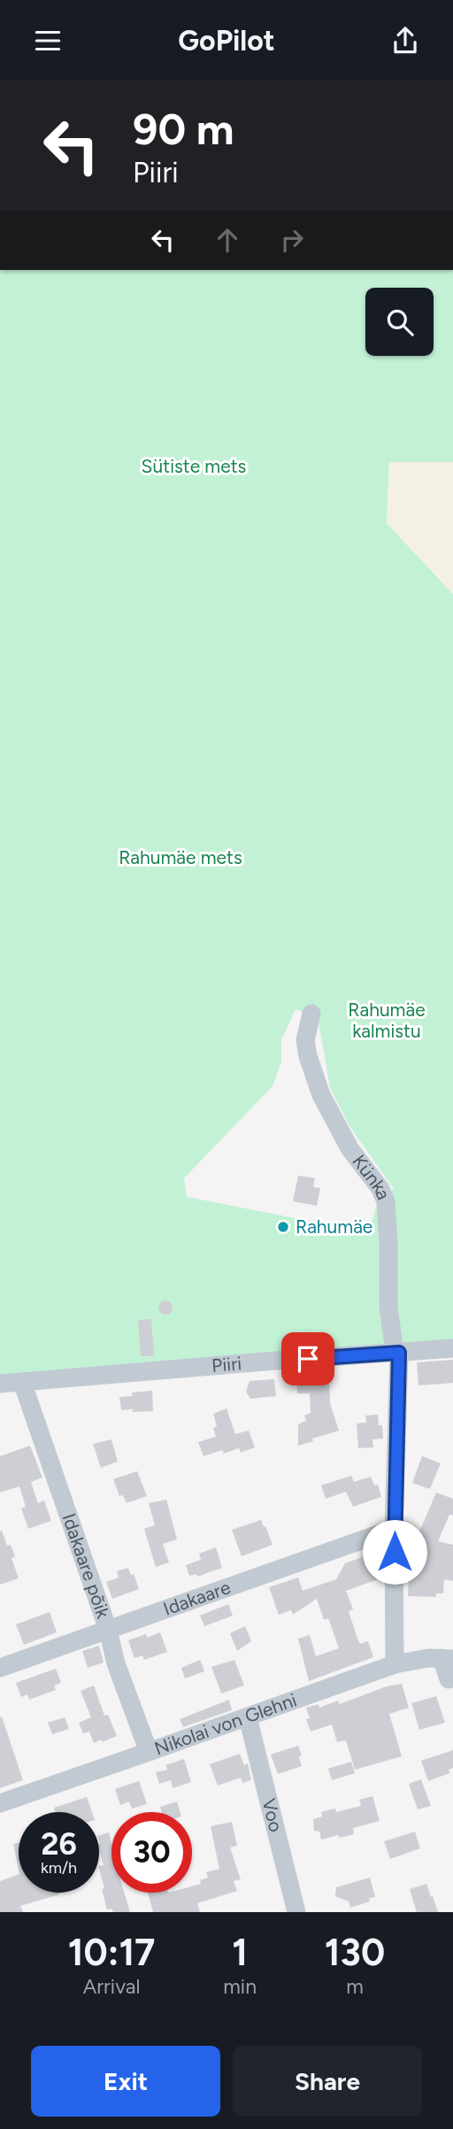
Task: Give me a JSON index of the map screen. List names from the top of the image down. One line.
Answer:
{"streets":{"street":["Künka","Piiri","Idakaare põik","Idakaare","Nikolai von Glehni","Voo"]},"crossings":[["Künka","Piiri"],["Künka","Idakaare"],["Künka","Nikolai von Glehni"],["Piiri","Idakaare põik"],["Idakaare põik","Idakaare"],["Idakaare põik","Nikolai von Glehni"],["Nikolai von Glehni","Voo"]],"parks":["Sütiste mets","Rahumäe mets","Rahumäe kalmistu"],"places":["Rahumäe"],"page":{"header":"GoPilot","turn":["90 m","Piiri"],"speed":"26 km/h","limit":"30","eta":["10:17","Arrival","1","min","130","m"],"buttons":["Exit","Share"]}}
